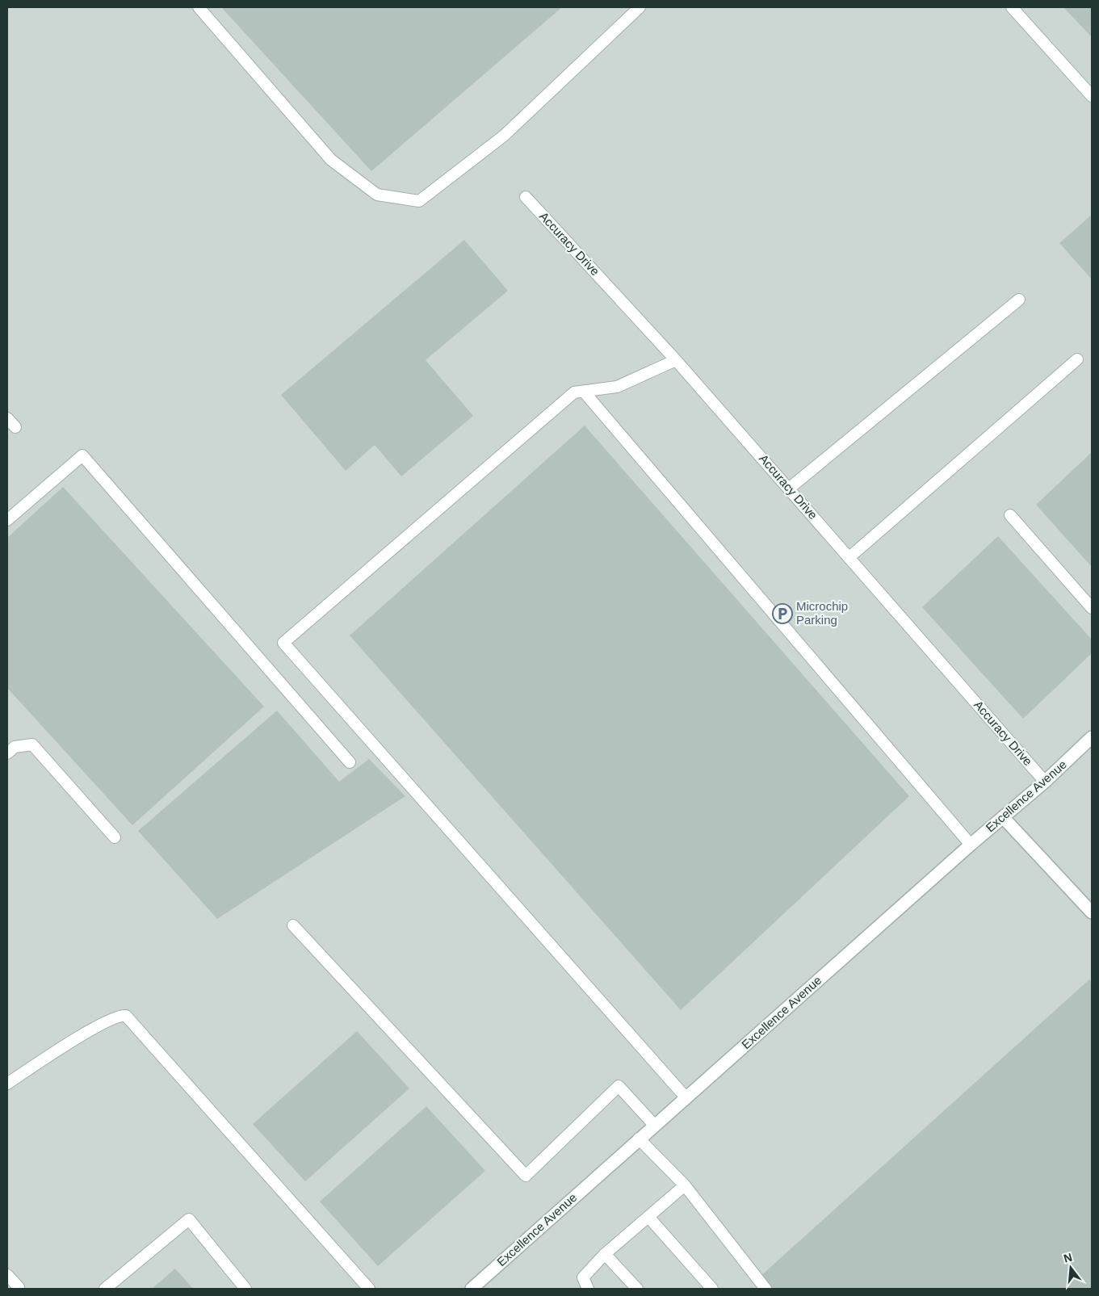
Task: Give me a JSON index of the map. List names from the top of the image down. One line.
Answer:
{"streets":{"street":["Excellence Avenue"],"lane":["Accuracy Drive"]},"crossings":[["Accuracy Drive","Excellence Avenue"]],"places":{"parking":["Microchip Parking"]},"north":"top"}
